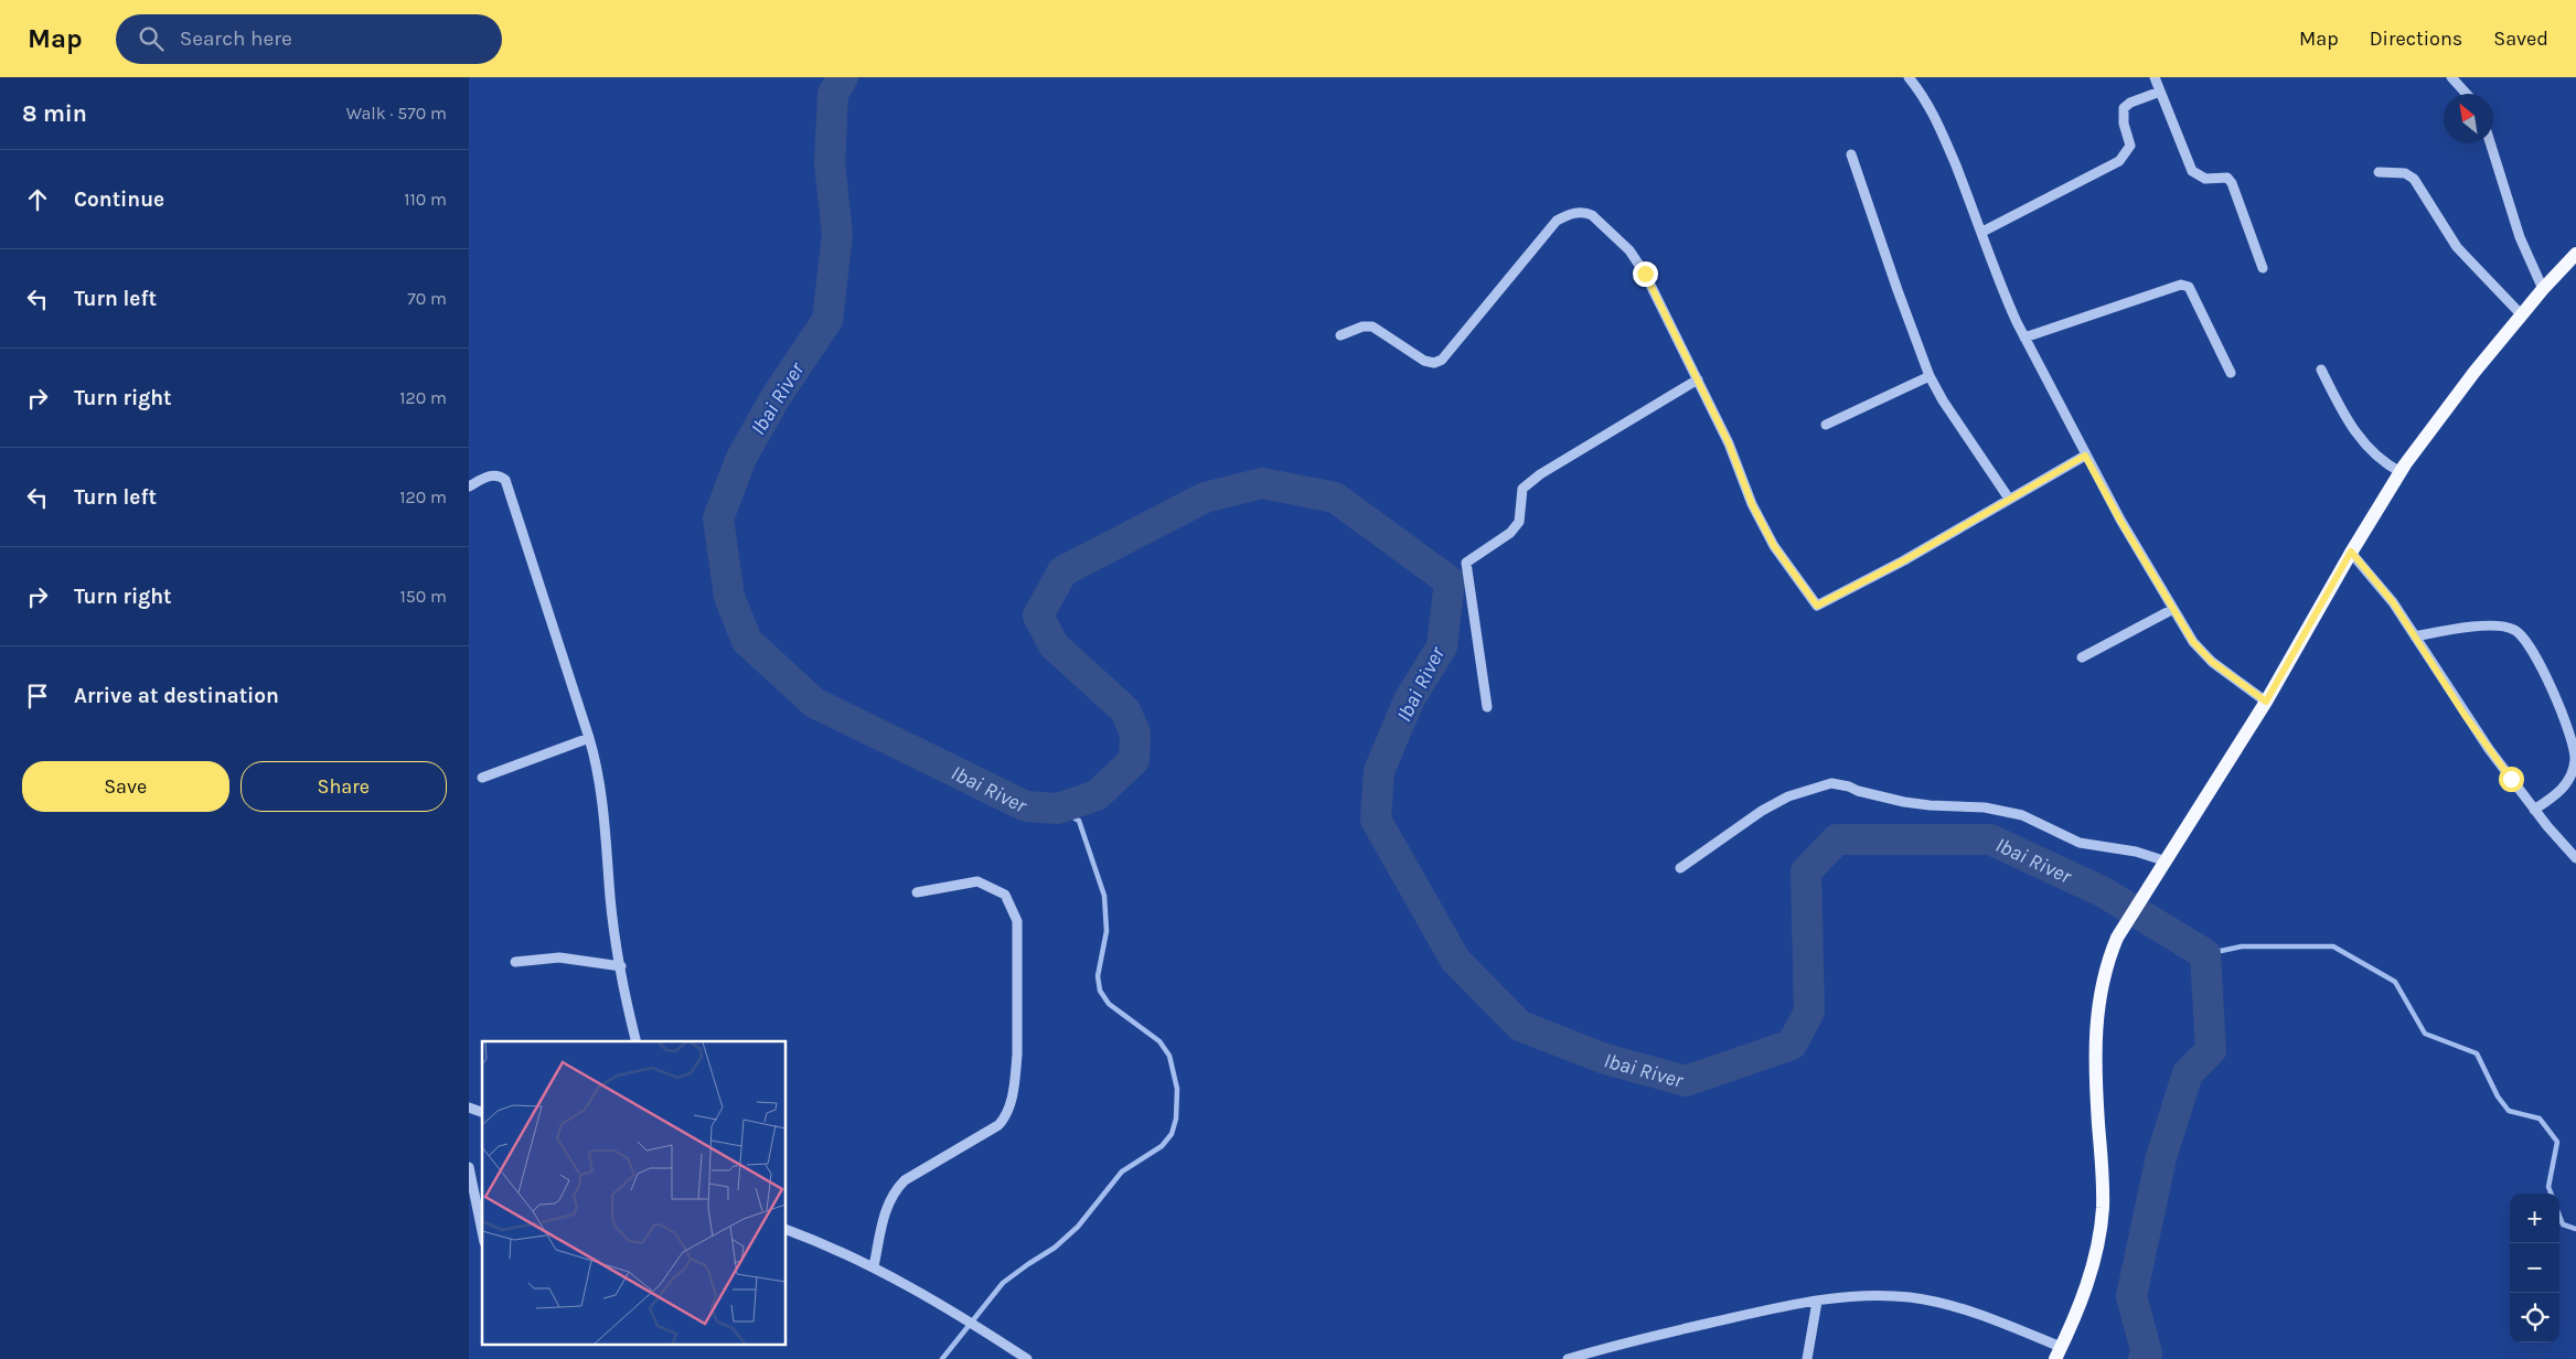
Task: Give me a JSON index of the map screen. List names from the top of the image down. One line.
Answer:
{"water":["Ibai River"],"north":"top left","page":{"header":"Map","search":"Search here","nav":["Map","Directions","Saved"],"heading":["8 min","Walk · 570 m"],"list":[["Continue","110 m"],["Turn left","70 m"],["Turn right","120 m"],["Turn left","120 m"],["Turn right","150 m"],"Arrive at destination"],"buttons":["Save","Share"],"map_buttons":["+","−"]}}
